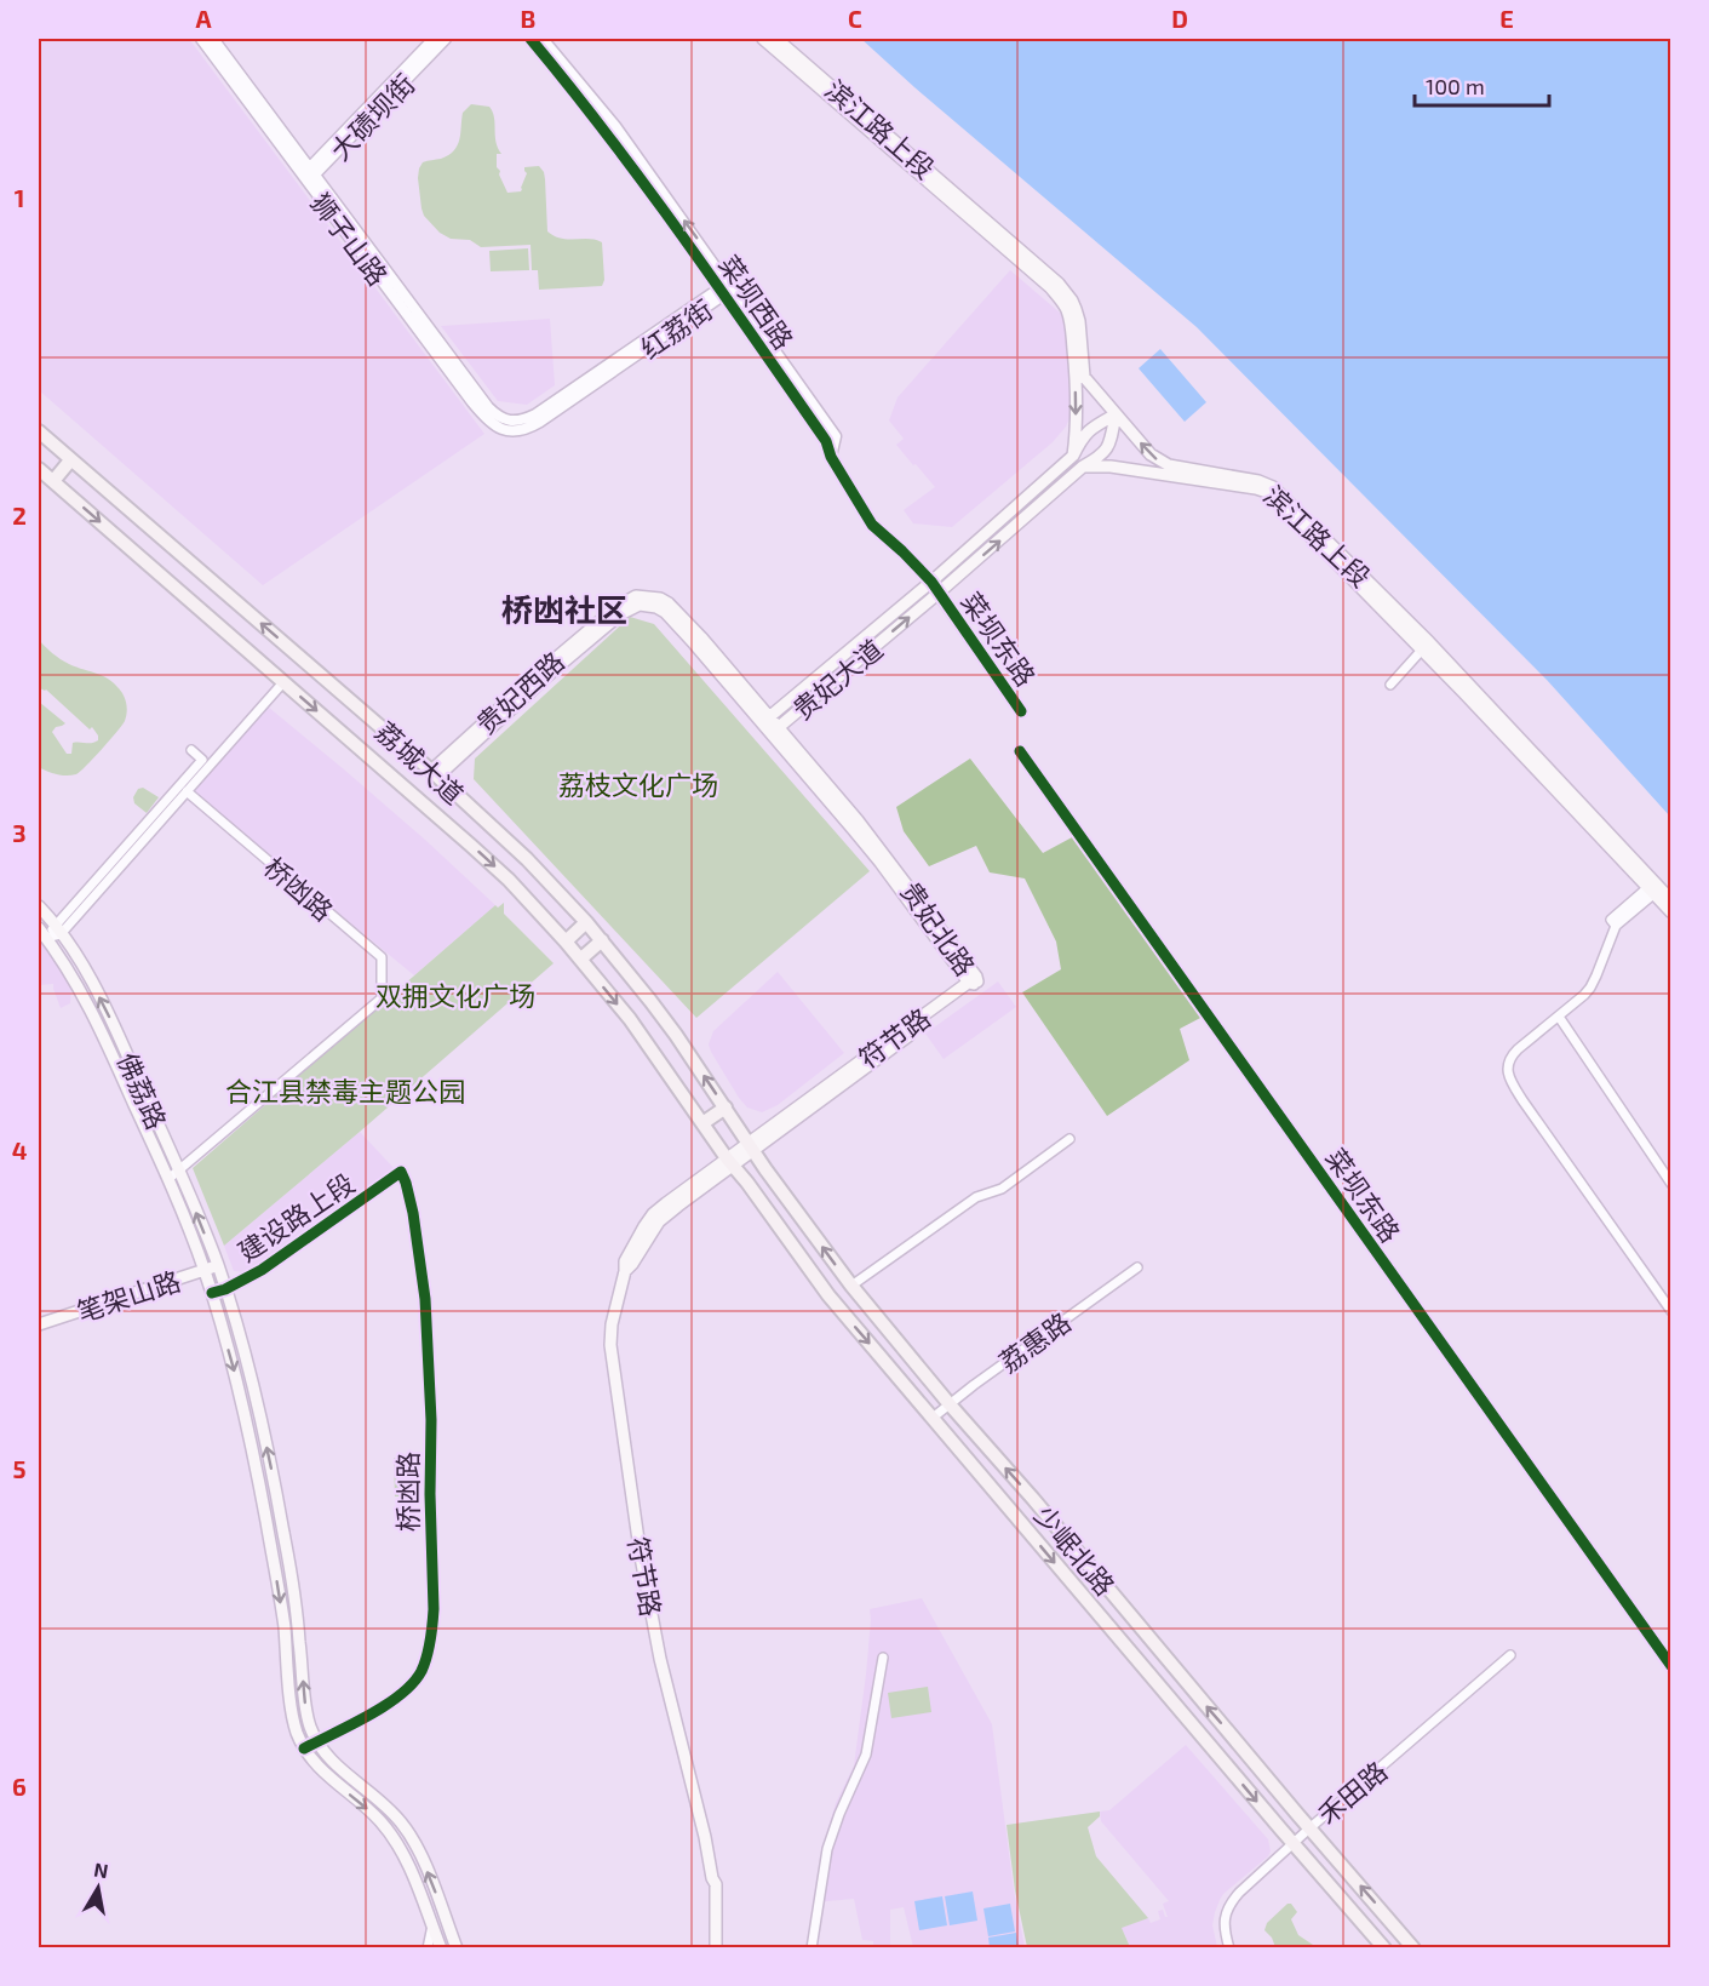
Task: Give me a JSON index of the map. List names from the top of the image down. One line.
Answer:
{"streets":{"main road":["滨江路上段","贵妃大道","贵妃西路","荔城大道","贵妃北路","符节路","佛荔路","建设路上段","笔架山路","少岷北路"],"street":["大碛坝街","狮子山路","菜坝西路","红荔街","菜坝东路","桥凼路","荔惠路","禾田路"]},"crossings":[["大碛坝街","狮子山路"],["滨江路上段","贵妃大道"],["狮子山路","红荔街"],["菜坝西路","红荔街"],["菜坝西路","菜坝东路"],["菜坝西路","贵妃大道"],["菜坝东路","贵妃大道"],["贵妃大道","贵妃西路"],["贵妃大道","贵妃北路"],["贵妃西路","荔城大道"],["贵妃西路","贵妃北路"],["荔城大道","符节路"],["荔城大道","少岷北路"],["桥凼路","佛荔路"],["桥凼路","建设路上段"],["贵妃北路","符节路"],["符节路","少岷北路"],["佛荔路","建设路上段"],["佛荔路","笔架山路"],["荔惠路","少岷北路"],["少岷北路","禾田路"]],"one_way":["建设路上段"],"districts":["桥凼社区"],"parks":["荔枝文化广场","双拥文化广场","合江县禁毒主题公园"],"scale_bar":"100 m","north":"top","grid":{"columns":["A","B","C","D","E"],"rows":["1","2","3","4","5","6"]}}
